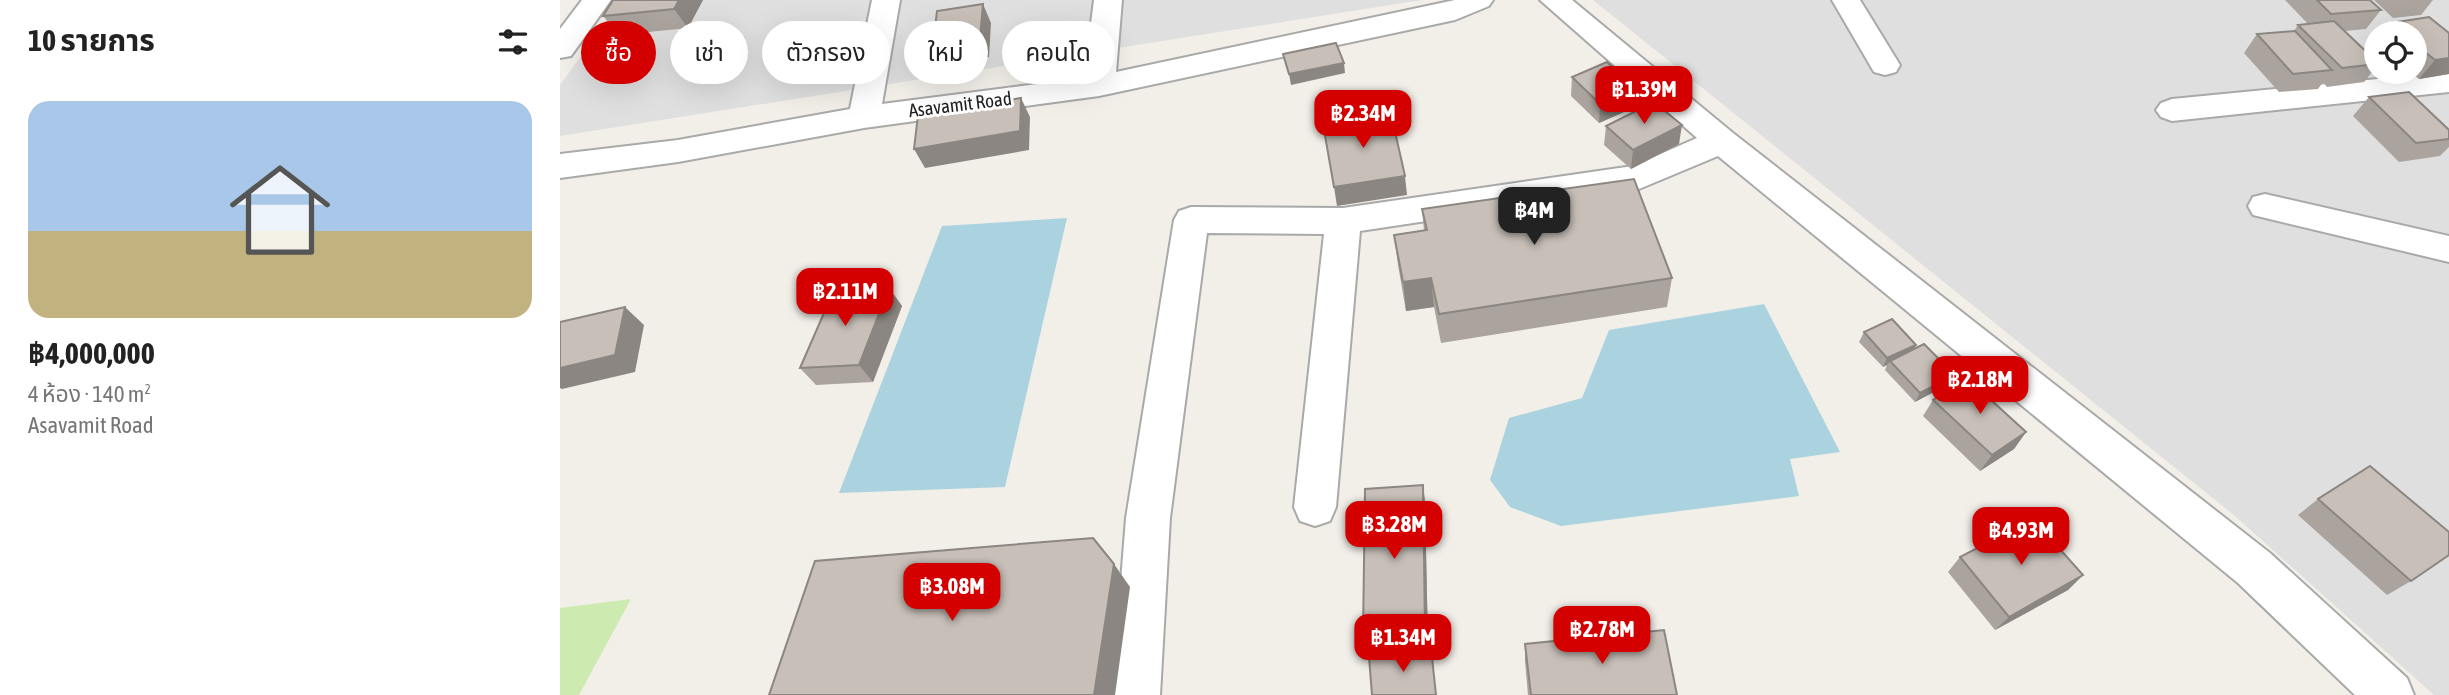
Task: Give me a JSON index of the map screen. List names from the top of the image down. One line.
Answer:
{"streets":{"street":["Asavamit Road"]},"page":{"heading":"10 รายการ","chip":["ซื้อ","เช่า","ตัวกรอง","ใหม่","คอนโด"],"price":["฿1.39M","฿2.34M","฿4M","฿2.11M","฿2.18M","฿3.28M","฿4.93M","฿3.08M","฿2.78M","฿1.34M"],"list":[{"name":"฿4,000,000","note":"4 ห้อง · 140 m² · Asavamit Road"}]}}
